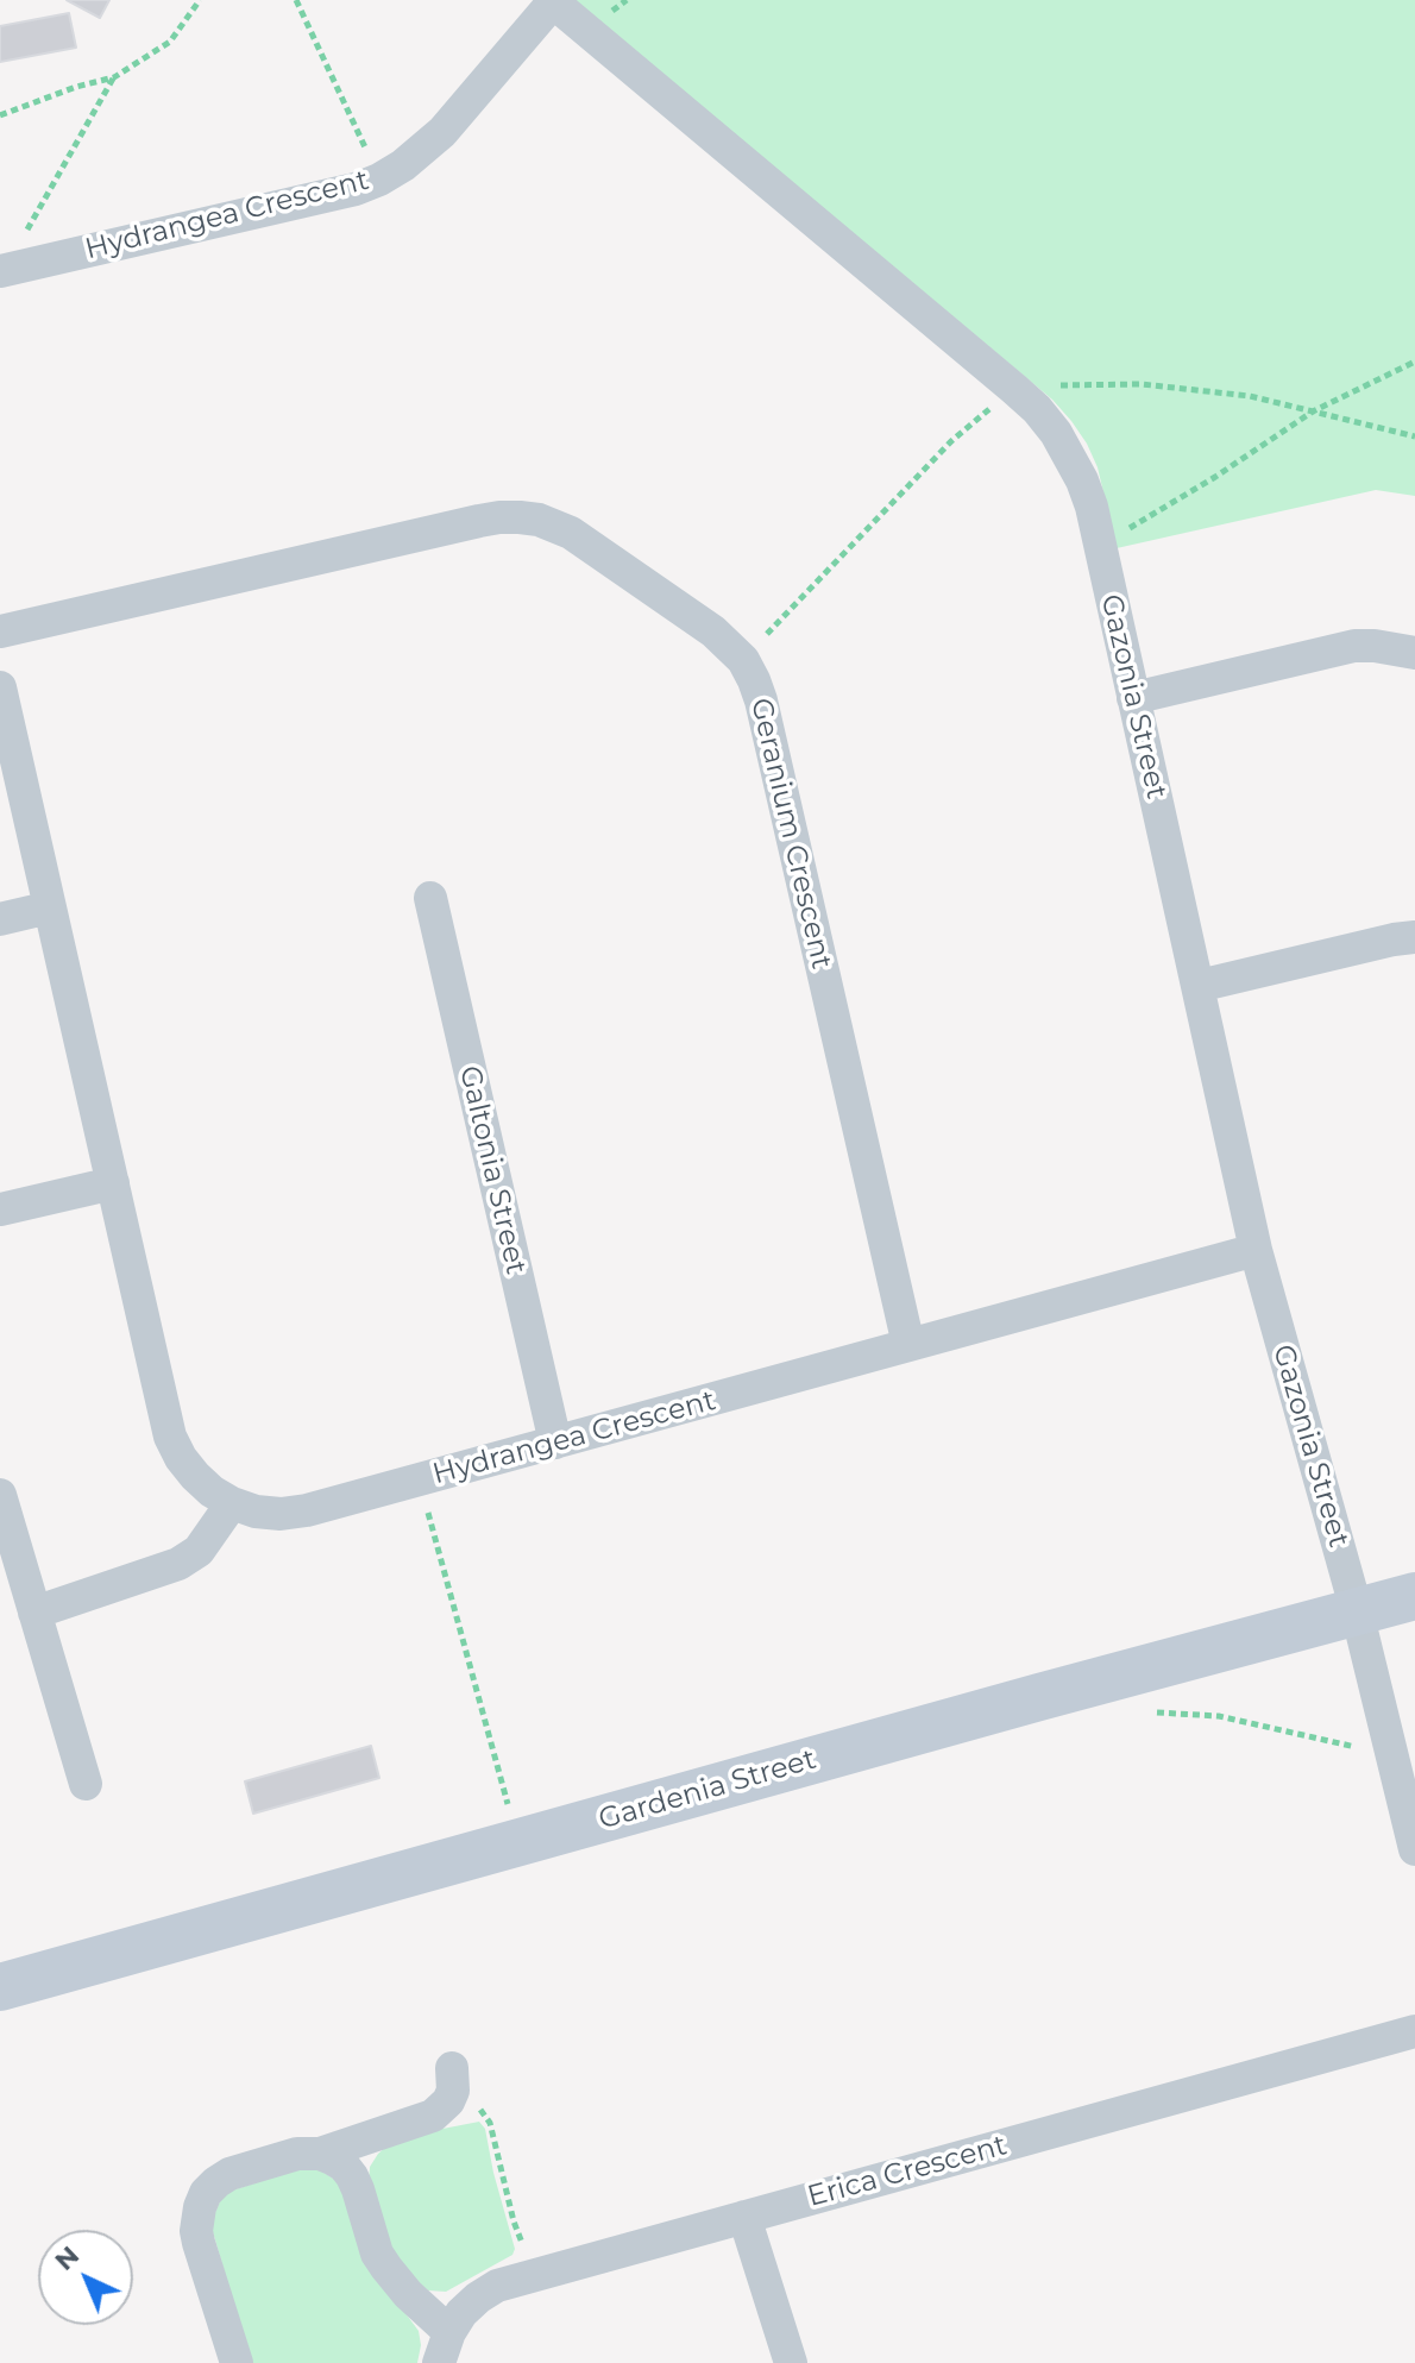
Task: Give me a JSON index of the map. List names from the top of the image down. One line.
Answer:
{"streets":{"street":["Hydrangea Crescent","Gazonia Street","Geranium Crescent","Galtonia Street","Gardenia Street","Erica Crescent"]},"crossings":[["Hydrangea Crescent","Gazonia Street"],["Hydrangea Crescent","Geranium Crescent"],["Hydrangea Crescent","Galtonia Street"],["Gazonia Street","Gardenia Street"]],"north":"top left"}
